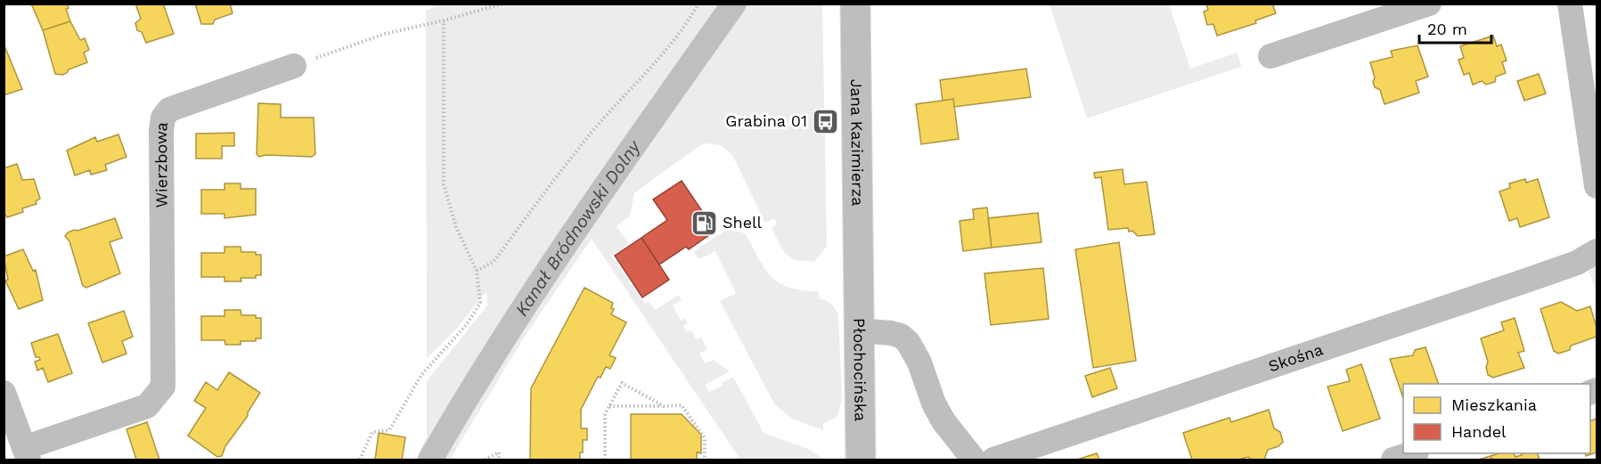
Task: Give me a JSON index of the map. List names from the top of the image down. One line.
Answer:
{"streets":{"main road":["Jana Kazimierza","Płochocińska"],"street":["Wierzbowa","Skośna"]},"crossings":[["Jana Kazimierza","Płochocińska"]],"water":["Kanał Bródnowski Dolny"],"places":{"bus stop":["Grabina 01"],"fuel station":["Shell"]},"legend":["Mieszkania","Handel"],"scale_bar":"20 m"}
